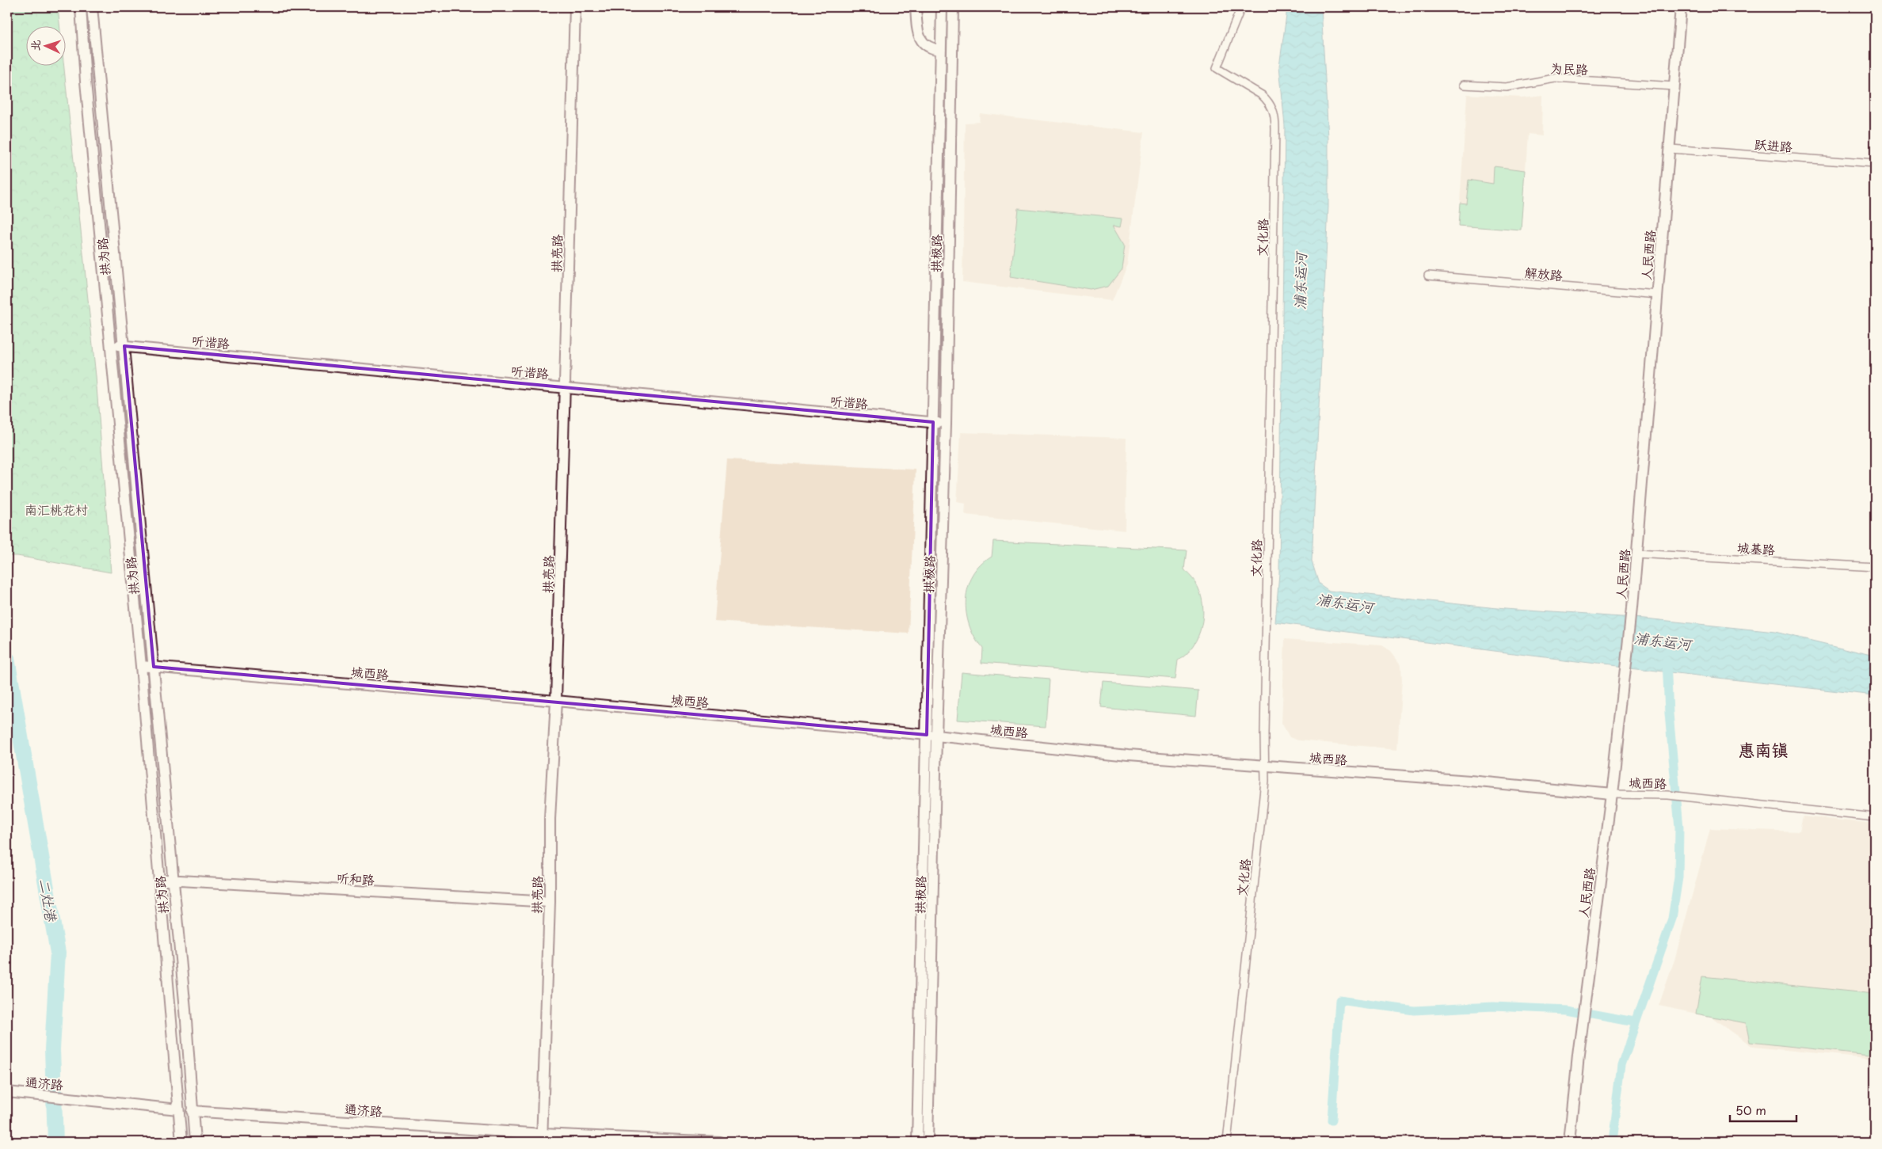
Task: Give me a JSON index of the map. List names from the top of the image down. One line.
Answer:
{"streets":{"street":["为民路","跃进路","文化路","拱亮路","拱极路","人民西路","拱为路","解放路","听谐路","城基路","城西路","听和路","通济路"]},"crossings":[["为民路","人民西路"],["跃进路","人民西路"],["文化路","城西路"],["拱亮路","听谐路"],["拱亮路","城西路"],["拱亮路","听和路"],["拱亮路","通济路"],["拱极路","听谐路"],["拱极路","城西路"],["人民西路","解放路"],["人民西路","城基路"],["人民西路","城西路"],["拱为路","听谐路"],["拱为路","城西路"],["拱为路","听和路"],["拱为路","通济路"]],"districts":["惠南镇"],"water":["浦东运河","二灶港"],"parks":["南汇桃花村"],"scale_bar":"50 m","north":"left"}
